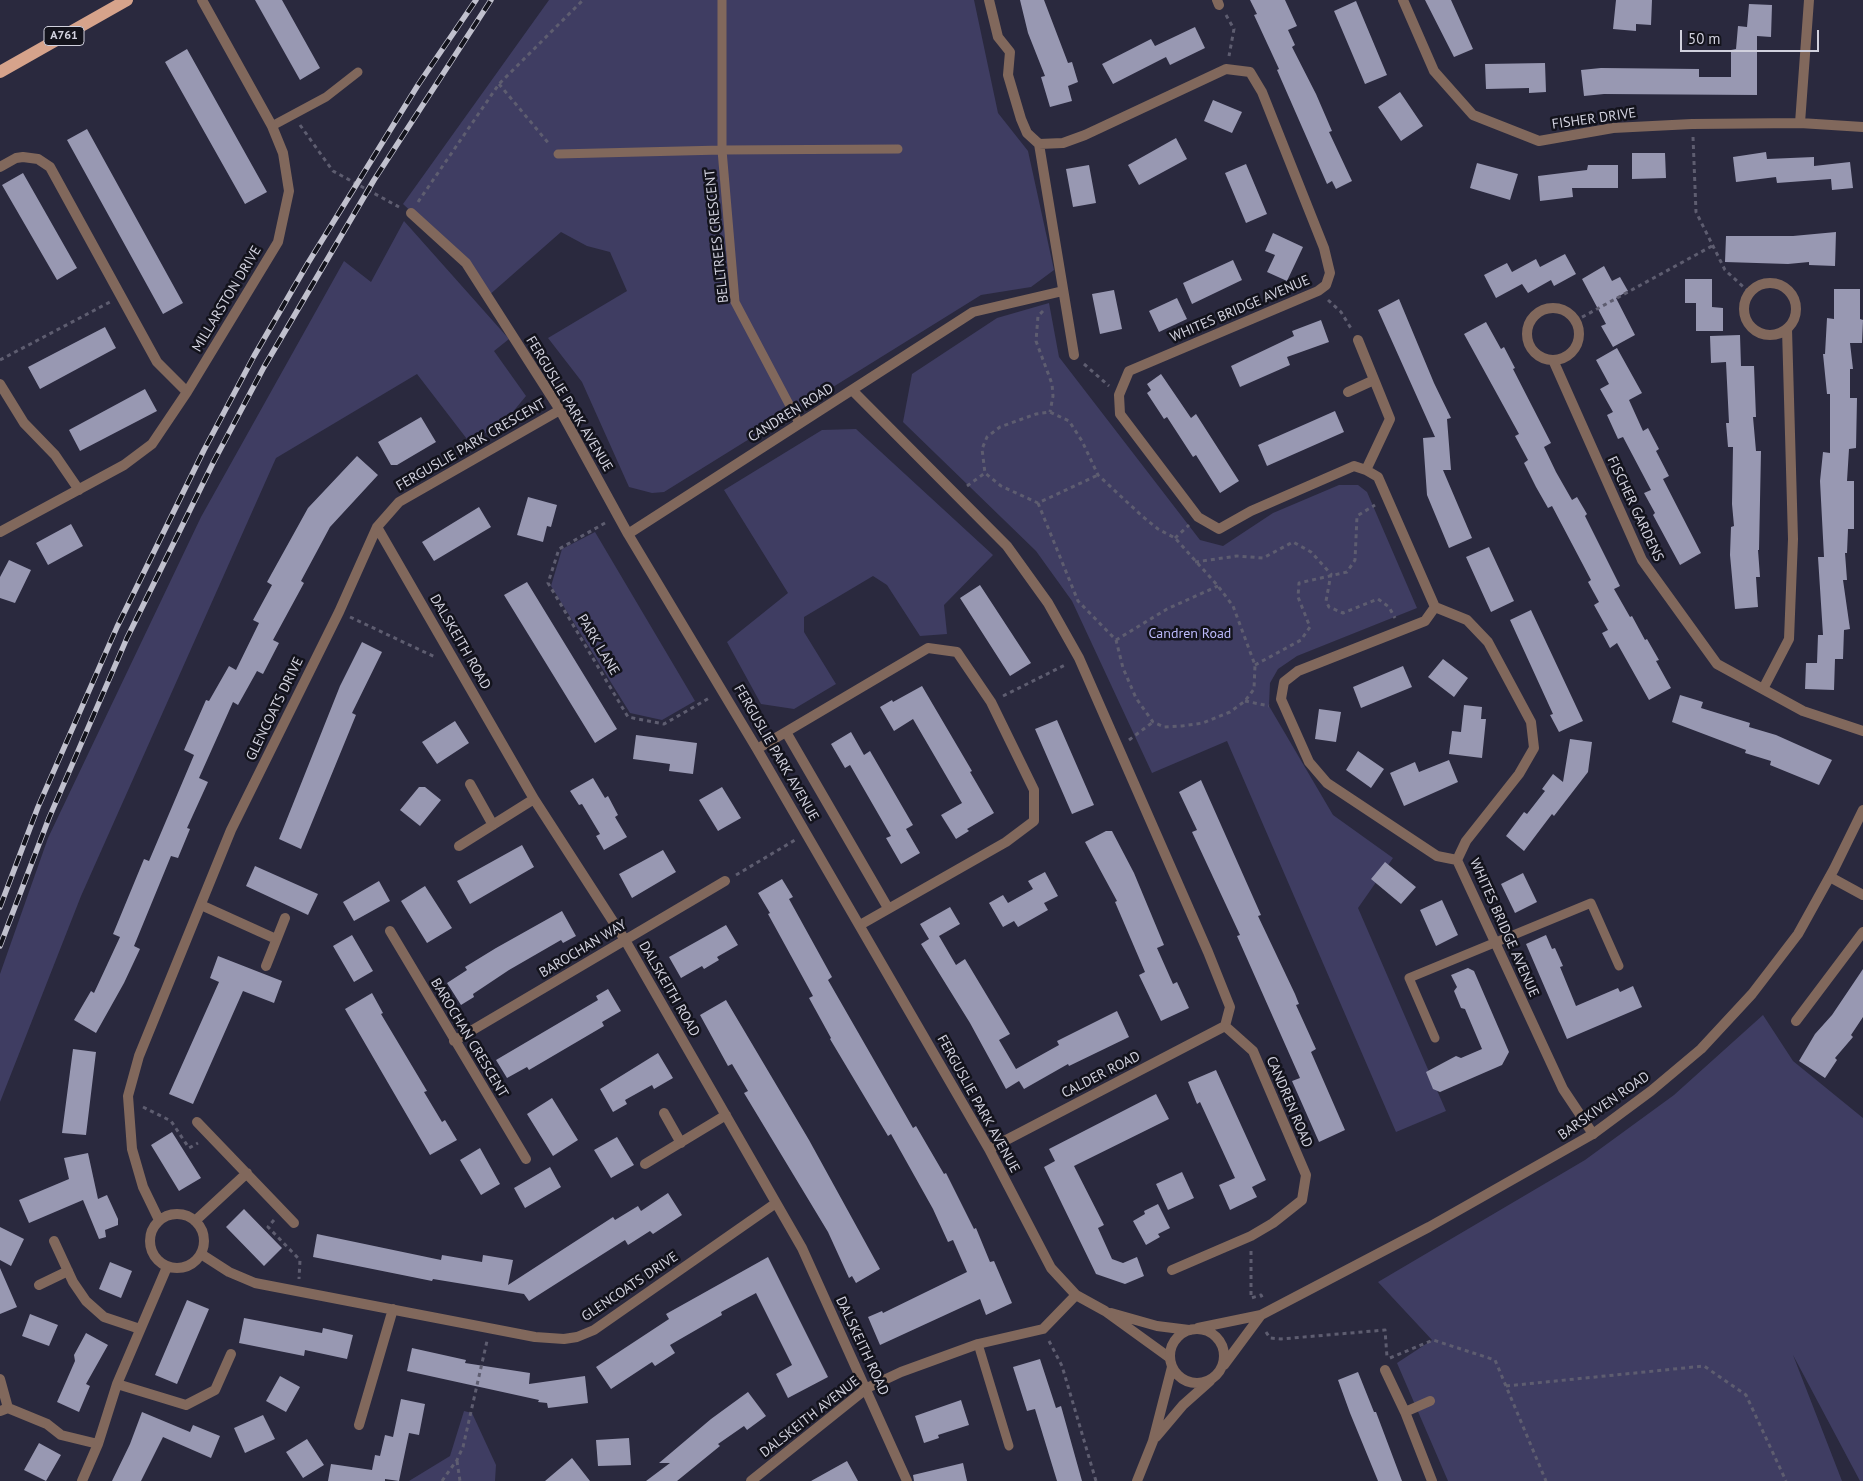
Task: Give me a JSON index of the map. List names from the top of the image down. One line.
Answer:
{"streets":{"main road":["A761"],"street":["FISHER DRIVE","MILLARSTON DRIVE","WHITES BRIDGE AVENUE","FERGUSLIE PARK AVENUE","CANDREN ROAD","FERGUSLIE PARK CRESCENT","FISCHER GARDENS","DALSKEITH ROAD","GLENCOATS DRIVE","BAROCHAN WAY","BAROCHAN CRESCENT","CALDER ROAD","BARSKIVEN ROAD","DALSKEITH AVENUE"],"lane":["BELLTREES CRESCENT"],"path":["PARK LANE"]},"crossings":[["BELLTREES CRESCENT","CANDREN ROAD"],["WHITES BRIDGE AVENUE","BARSKIVEN ROAD"],["FERGUSLIE PARK AVENUE","CANDREN ROAD"],["FERGUSLIE PARK AVENUE","FERGUSLIE PARK CRESCENT"],["FERGUSLIE PARK AVENUE","PARK LANE"],["FERGUSLIE PARK AVENUE","CALDER ROAD"],["FERGUSLIE PARK AVENUE","BARSKIVEN ROAD"],["CANDREN ROAD","CALDER ROAD"],["FERGUSLIE PARK CRESCENT","DALSKEITH ROAD"],["FERGUSLIE PARK CRESCENT","GLENCOATS DRIVE"],["DALSKEITH ROAD","GLENCOATS DRIVE"],["DALSKEITH ROAD","BAROCHAN WAY"],["DALSKEITH ROAD","DALSKEITH AVENUE"],["BAROCHAN WAY","BAROCHAN CRESCENT"]],"parks":["Candren Road"],"scale_bar":"50 m"}
